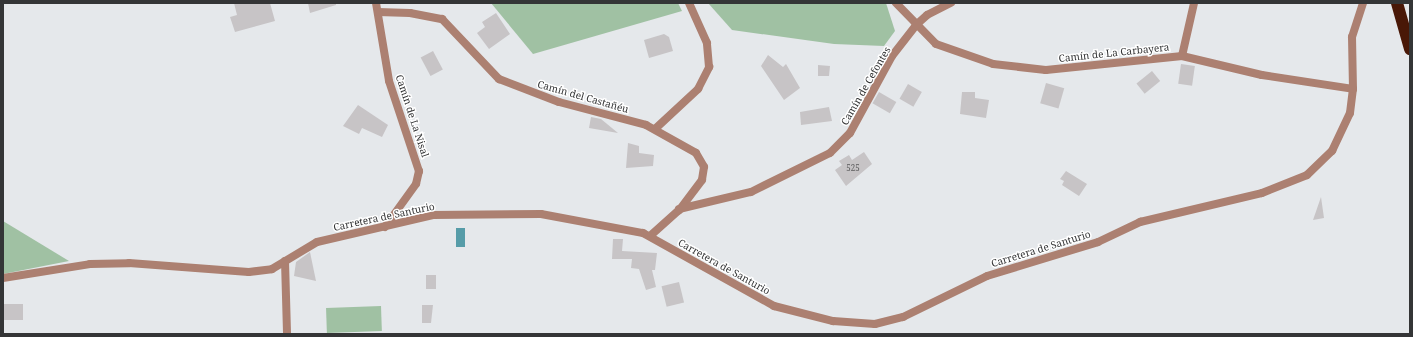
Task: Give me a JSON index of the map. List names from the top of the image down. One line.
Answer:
{"streets":{"street":["Camín de La Carbayera","Camín de Cefontes","Camín del Castañéu","Camín de La Nisal","Carretera de Santurio"]},"crossings":[["Camín de La Carbayera","Camín de Cefontes"],["Camín de La Carbayera","Carretera de Santurio"],["Camín de Cefontes","Camín del Castañéu"],["Camín del Castañéu","Camín de La Nisal"],["Camín del Castañéu","Carretera de Santurio"],["Camín de La Nisal","Carretera de Santurio"]],"house_numbers":["525"]}
